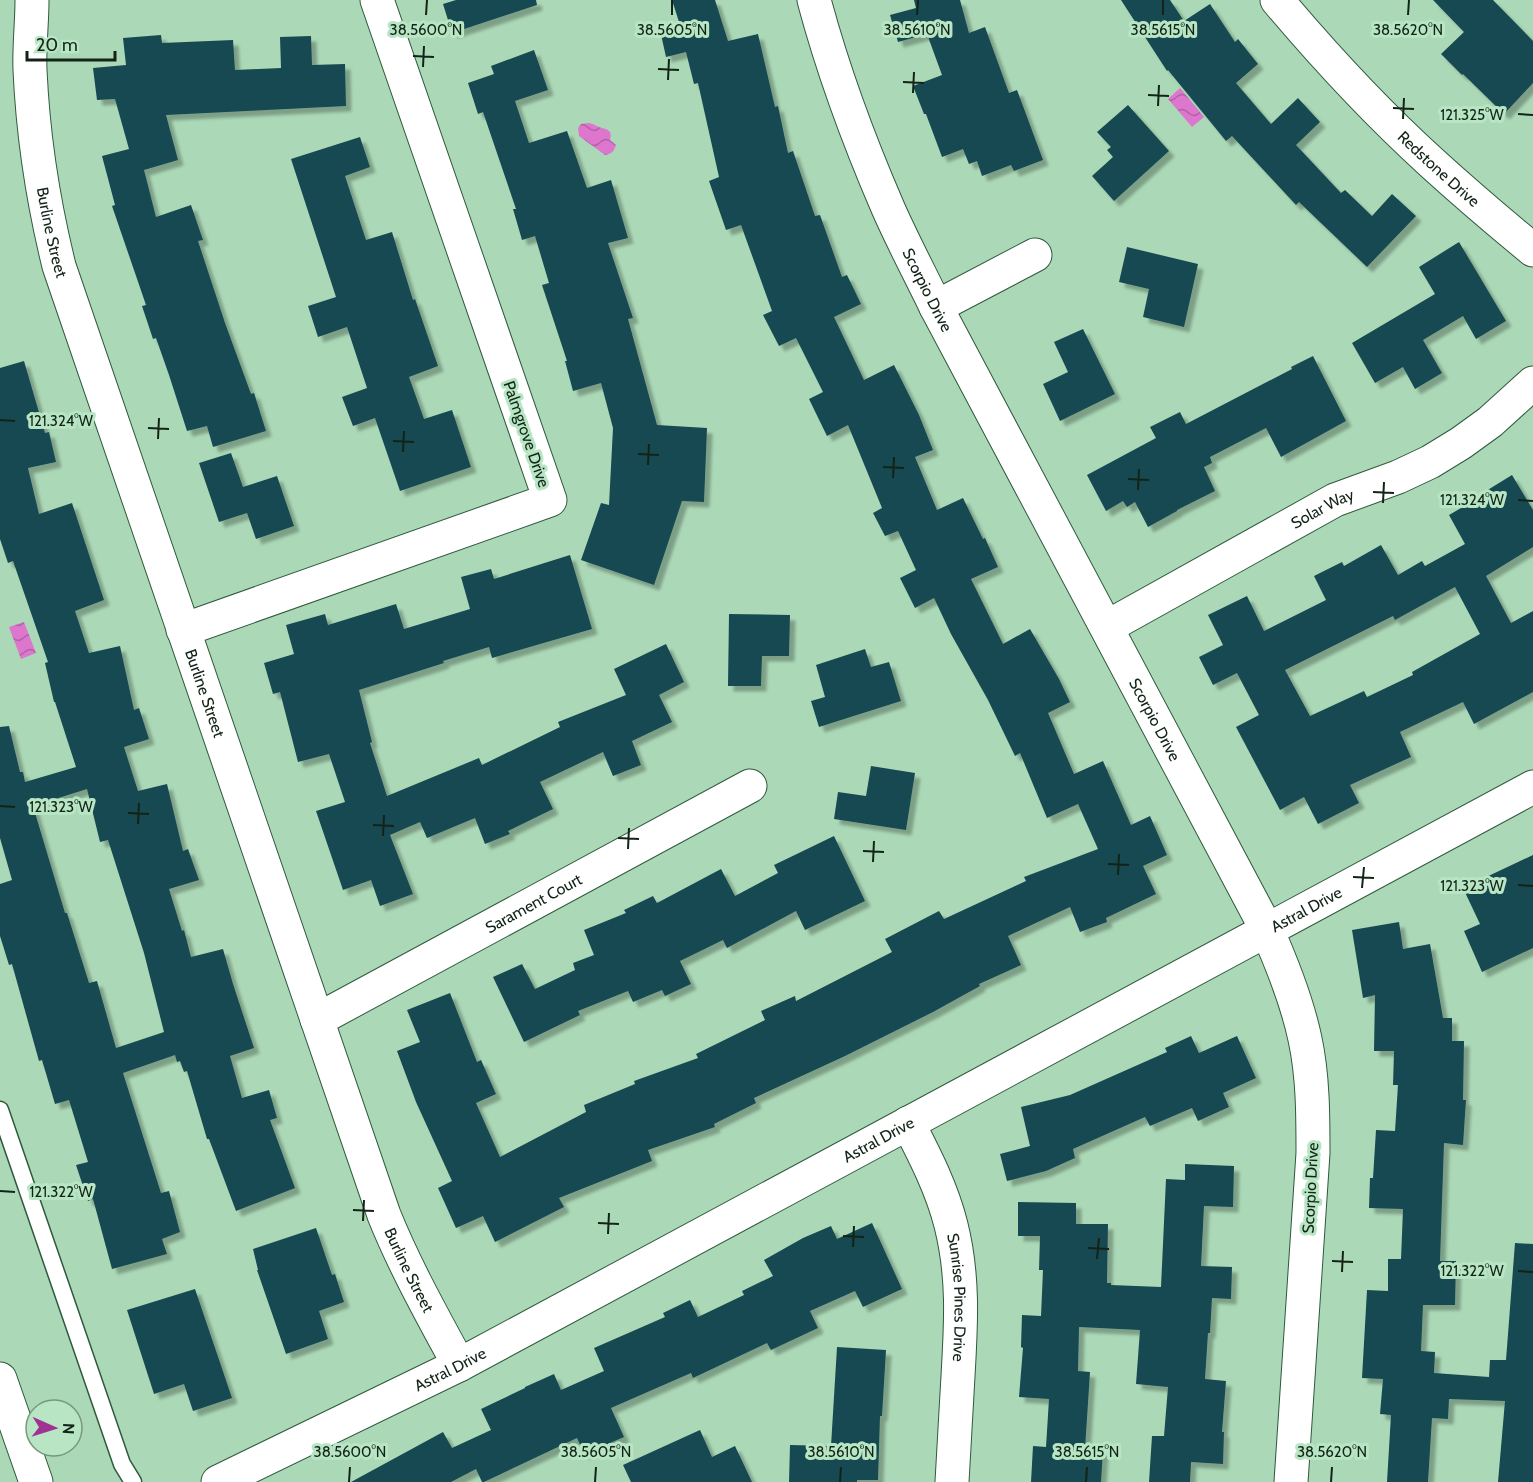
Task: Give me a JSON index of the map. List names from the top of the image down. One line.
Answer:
{"streets":{"street":["Redstone Drive","Burline Street","Scorpio Drive","Palmgrove Drive","Solar Way","Sarament Court","Astral Drive","Sunrise Pines Drive"]},"crossings":[["Burline Street","Palmgrove Drive"],["Burline Street","Sarament Court"],["Burline Street","Astral Drive"],["Scorpio Drive","Solar Way"],["Scorpio Drive","Astral Drive"],["Astral Drive","Sunrise Pines Drive"]],"scale_bar":"20 m","north":"right","coordinates":["38.5600°N","38.5605°N","38.5610°N","38.5615°N","38.5620°N","121.325°W","121.324°W","121.323°W","121.322°W"]}
